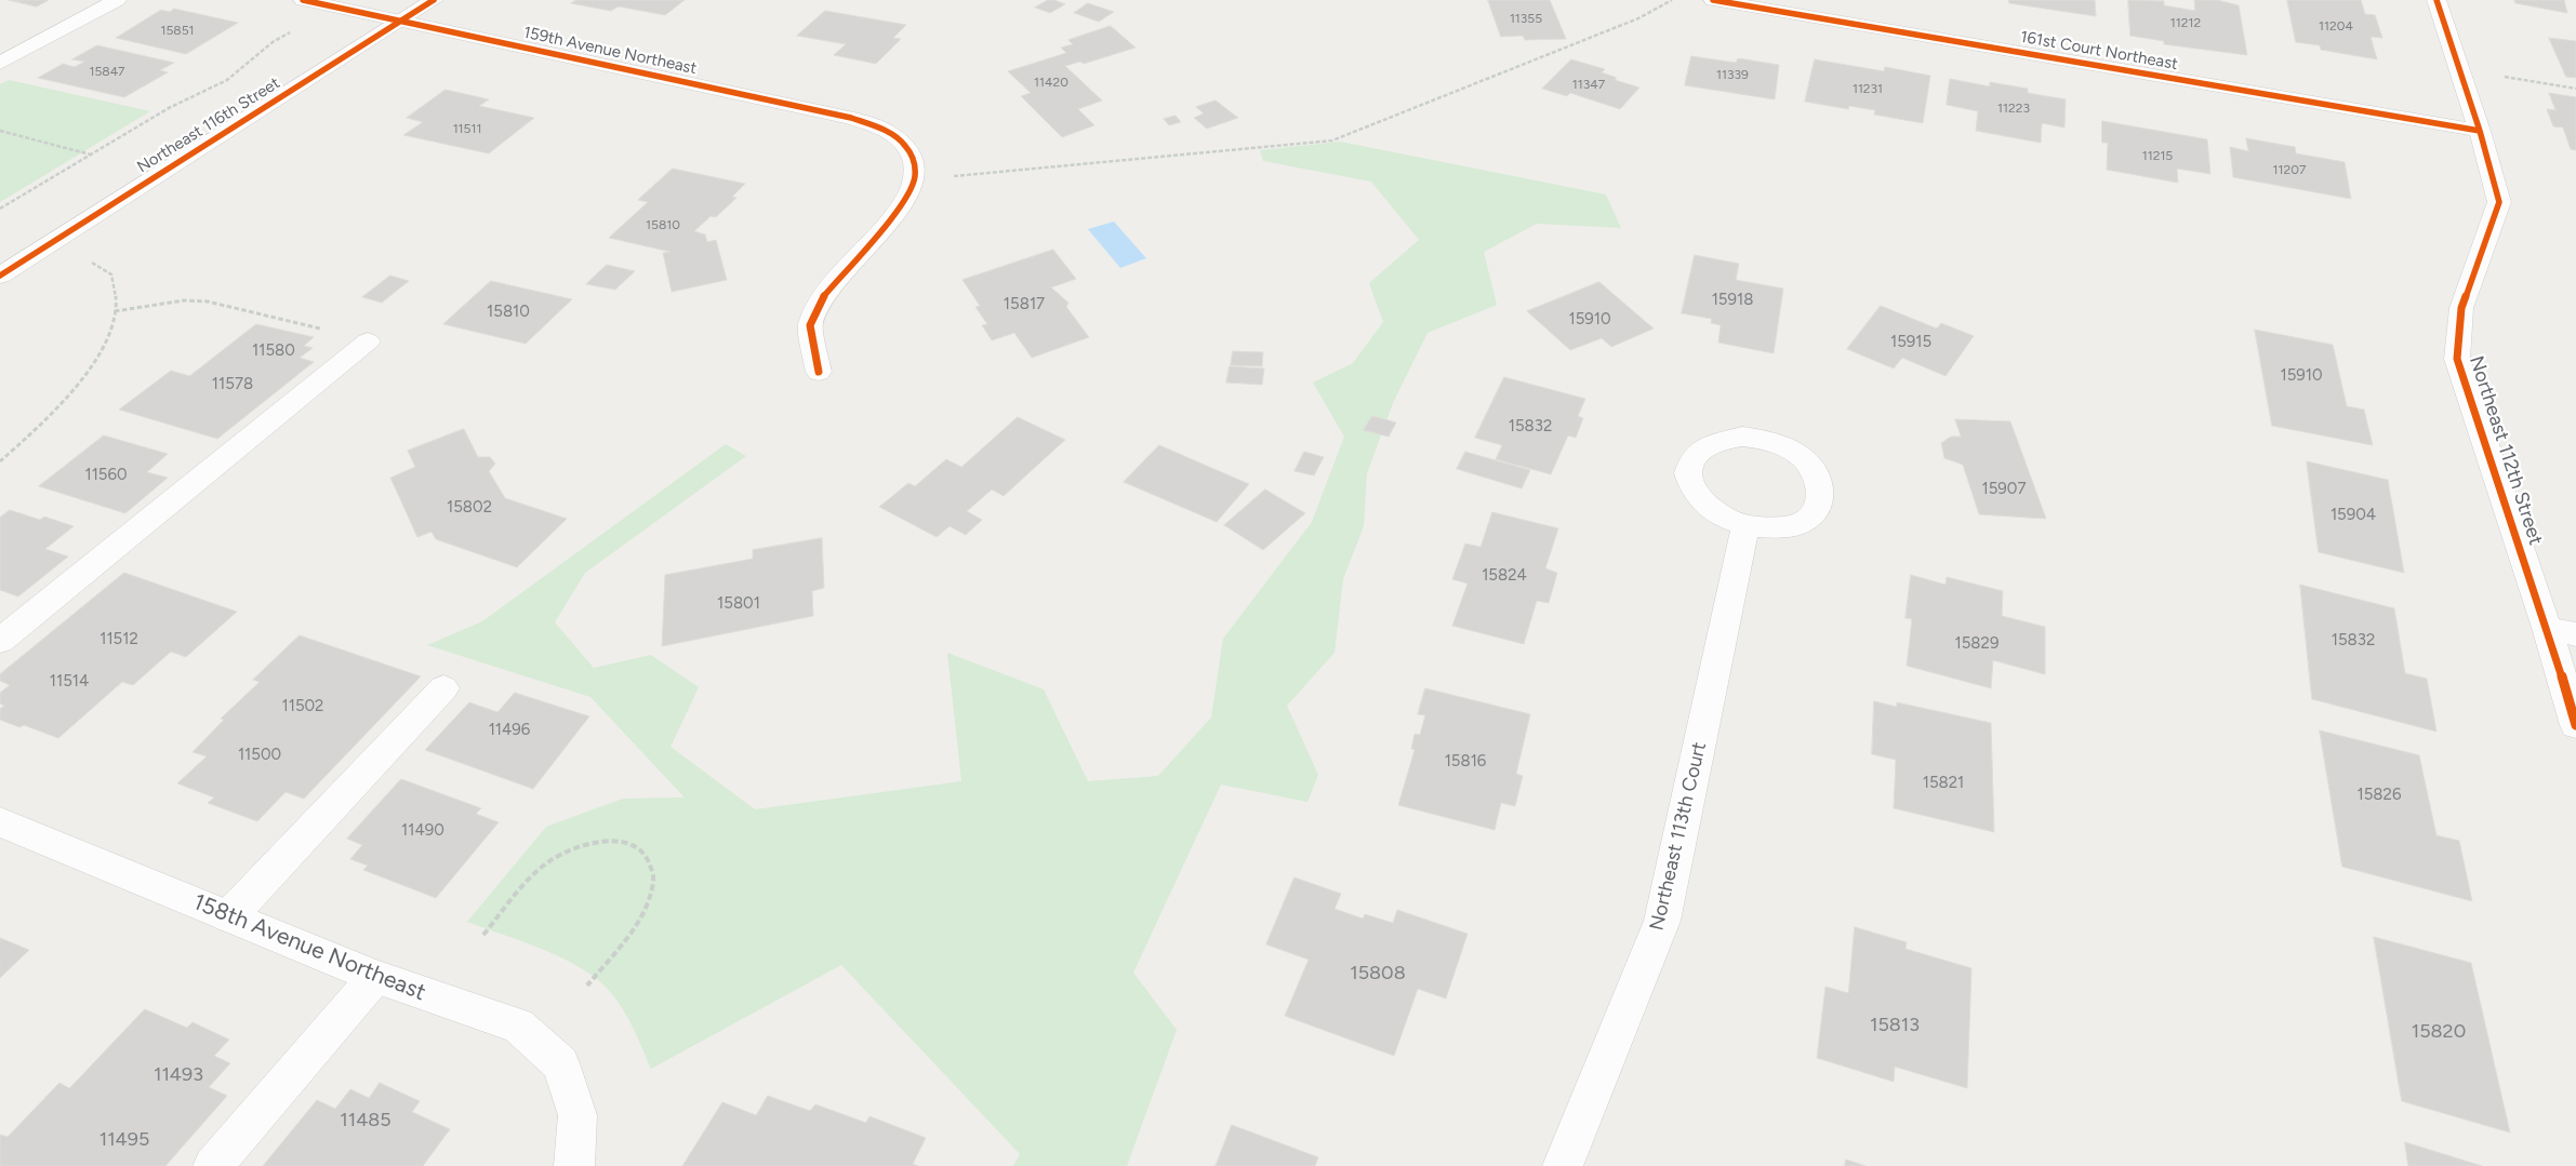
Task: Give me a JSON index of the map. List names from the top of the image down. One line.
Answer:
{"streets":{"street":["159th Avenue Northeast","161st Court Northeast","Northeast 116th Street","Northeast 112th Street","Northeast 113th Court","158th Avenue Northeast"]},"crossings":[["159th Avenue Northeast","Northeast 116th Street"],["161st Court Northeast","Northeast 112th Street"]],"house_numbers":["11355","11212","11204","15851","15847","11339","11420","11347","11231","11223","11511","11215","11207","15810","15918","15817","15810","15910","15915","11580","15910","11578","15832","11560","15907","15802","15904","15824","15801","11512","15832","15829","11514","11502","11496","11500","15816","15821","15826","11490","15808","15813","15820","11493","11485","11495"]}
